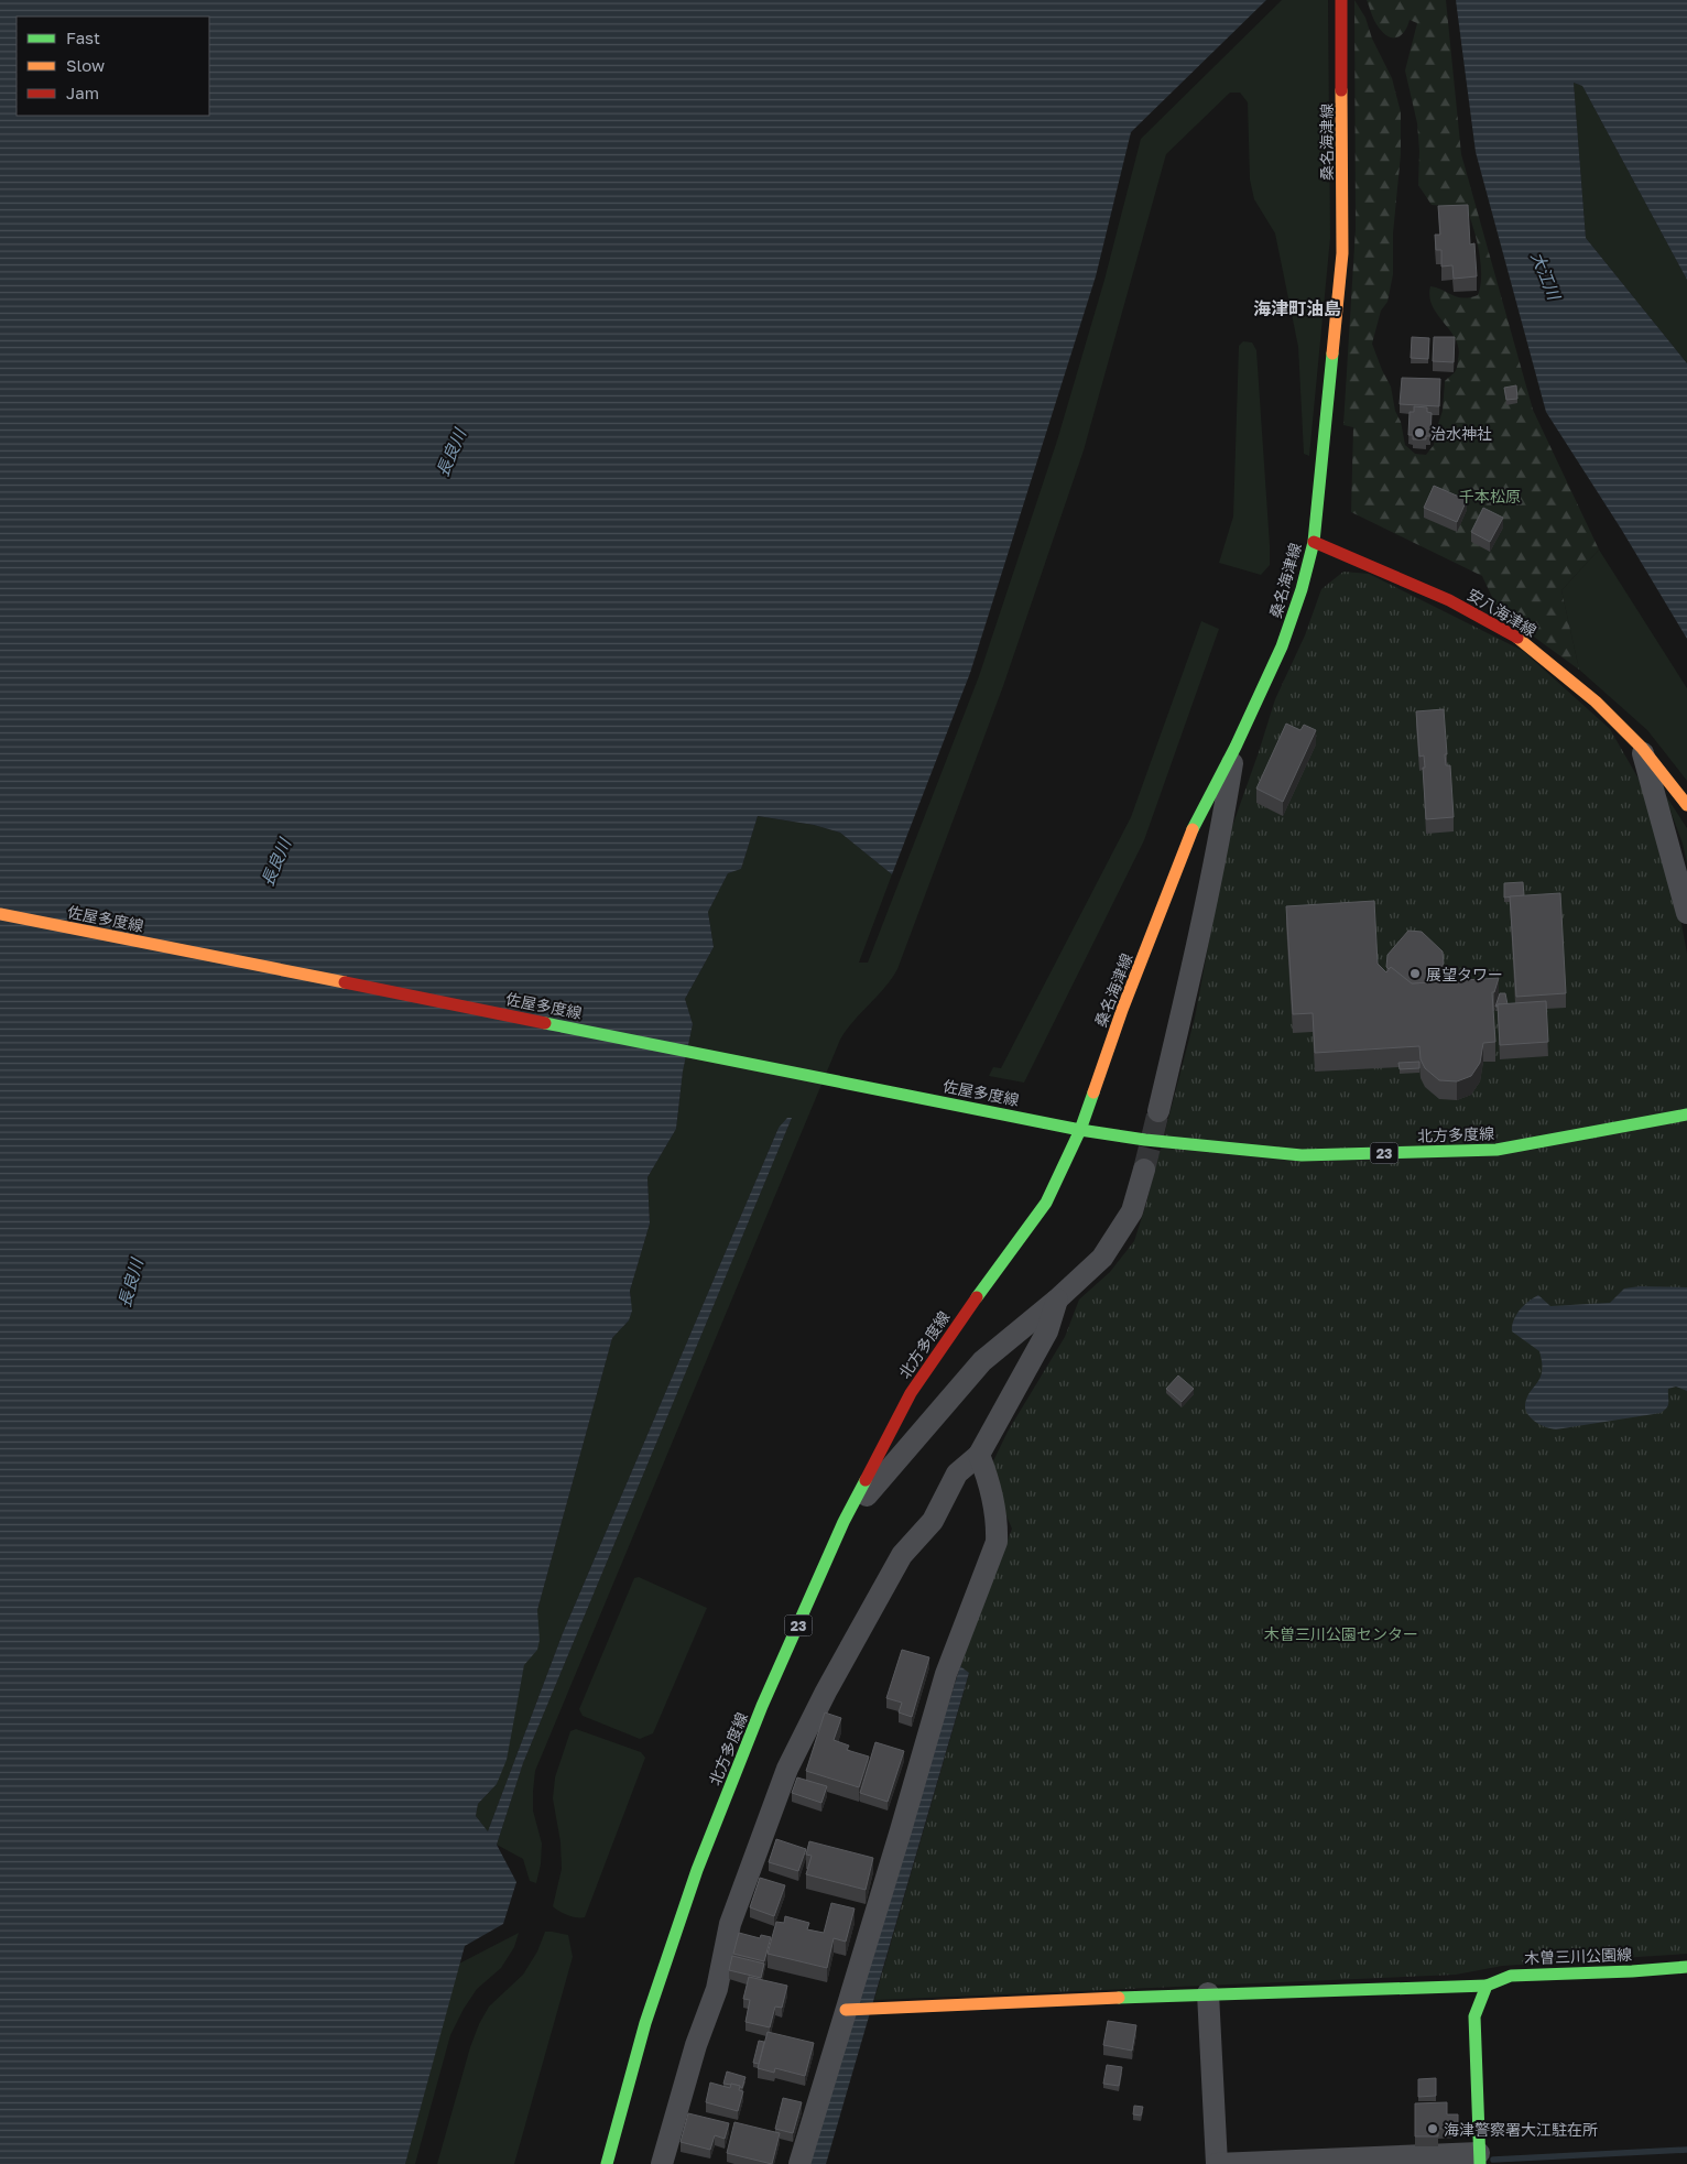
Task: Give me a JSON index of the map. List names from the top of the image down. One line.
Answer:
{"streets":{"main road":["桑名海津線","安八海津線","佐屋多度線","北方多度線","23","木曽三川公園線"]},"crossings":[["桑名海津線","安八海津線"],["桑名海津線","佐屋多度線"],["桑名海津線","北方多度線"],["佐屋多度線","北方多度線"]],"districts":["海津町油島"],"water":["大江川","長良川"],"parks":["千本松原","木曽三川公園センター"],"places":["治水神社","展望タワー","海津警察署大江駐在所"],"legend":["Fast","Slow","Jam"]}
